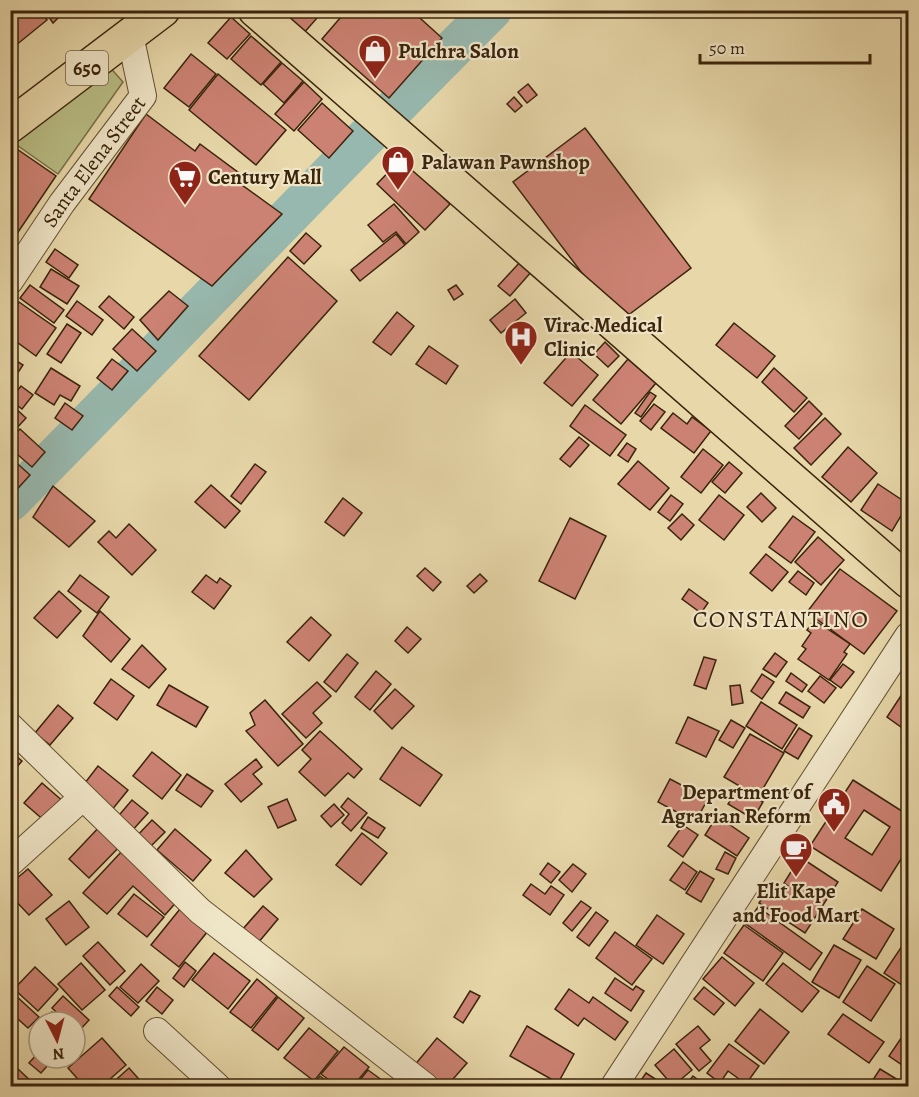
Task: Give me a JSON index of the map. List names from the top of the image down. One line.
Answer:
{"streets":{"main road":["650"],"street":["Santa Elena Street"]},"crossings":[["650","Santa Elena Street"]],"districts":["CONSTANTINO"],"places":{"shop":["Pulchra Salon","Palawan Pawnshop"],"supermarket":["Century Mall"],"hospital":["Virac Medical Clinic"],"public building":["Department of Agrarian Reform"],"cafe":["Elit Kape and Food Mart"]},"scale_bar":"50 m","north":"bottom"}
